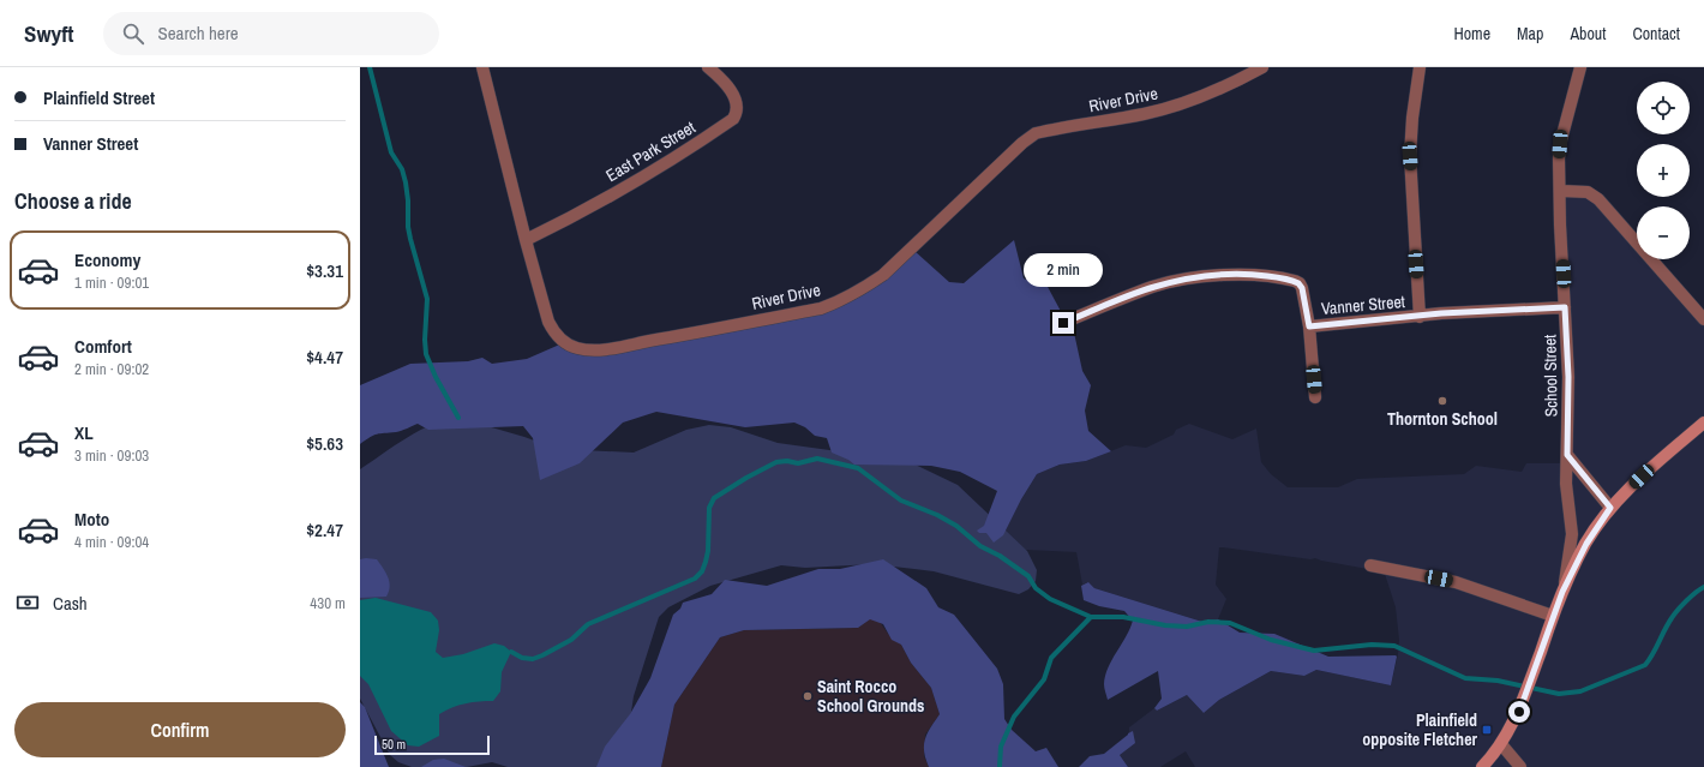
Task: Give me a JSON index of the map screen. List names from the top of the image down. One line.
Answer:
{"streets":{"street":["River Drive","East Park Street","Vanner Street","School Street"]},"crossings":[["River Drive","East Park Street"],["Vanner Street","School Street"]],"places":{"other":["Thornton School","Saint Rocco School Grounds"],"transit":["Plainfield opposite Fletcher"]},"scale_bar":"50 m","page":{"header":"Swyft","search":"Search here","nav":["Home","Map","About","Contact"],"banner":["Plainfield Street","Vanner Street"],"map_buttons":["+","−"],"heading":"Choose a ride","list":[{"name":"Economy","note":"1 min · 09:01","value":"$3.31"},{"name":"Comfort","note":"2 min · 09:02","value":"$4.47"},{"name":"XL","note":"3 min · 09:03","value":"$5.63"},{"name":"Moto","note":"4 min · 09:04","value":"$2.47"}],"bubble":"2 min","pay":["Cash","430 m"],"buttons":"Confirm","scale":"50 m"}}
